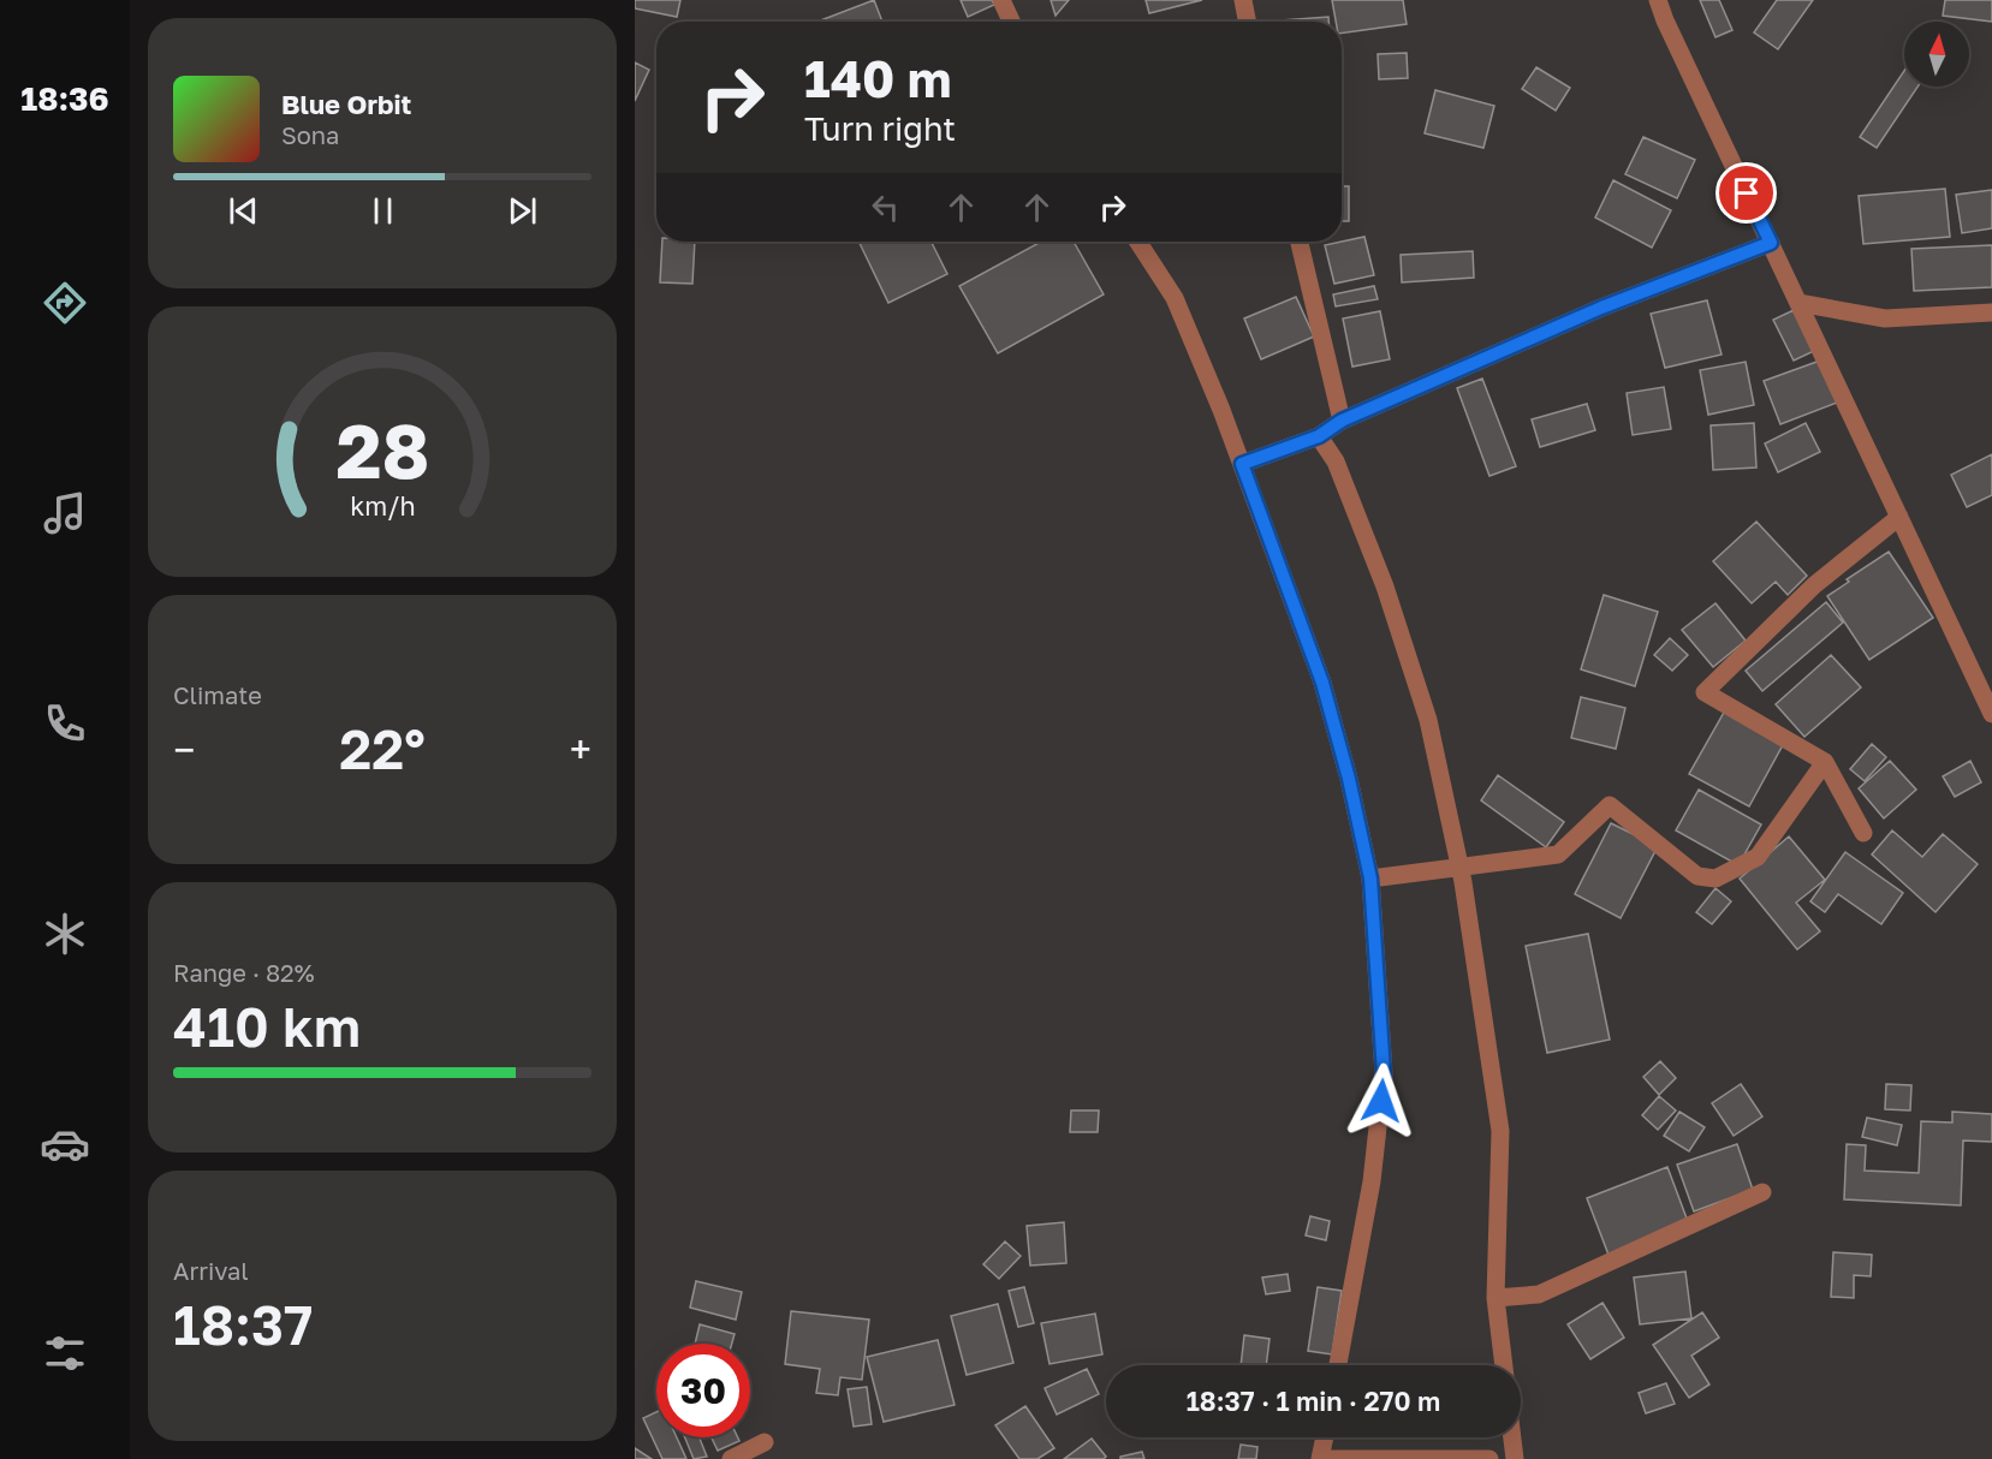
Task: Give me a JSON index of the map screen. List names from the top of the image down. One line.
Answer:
{"north":"top","page":{"tabs":"18:36","turn":["140 m","Turn right"],"song":["Blue Orbit","Sona"],"tile":["Climate",["Range · 82%","410 km"],["Arrival","18:37"]],"heat":["−","22°","+"],"limit":"30","trip":"18:37 · 1 min · 270 m","gauge":["28","km/h"]}}
